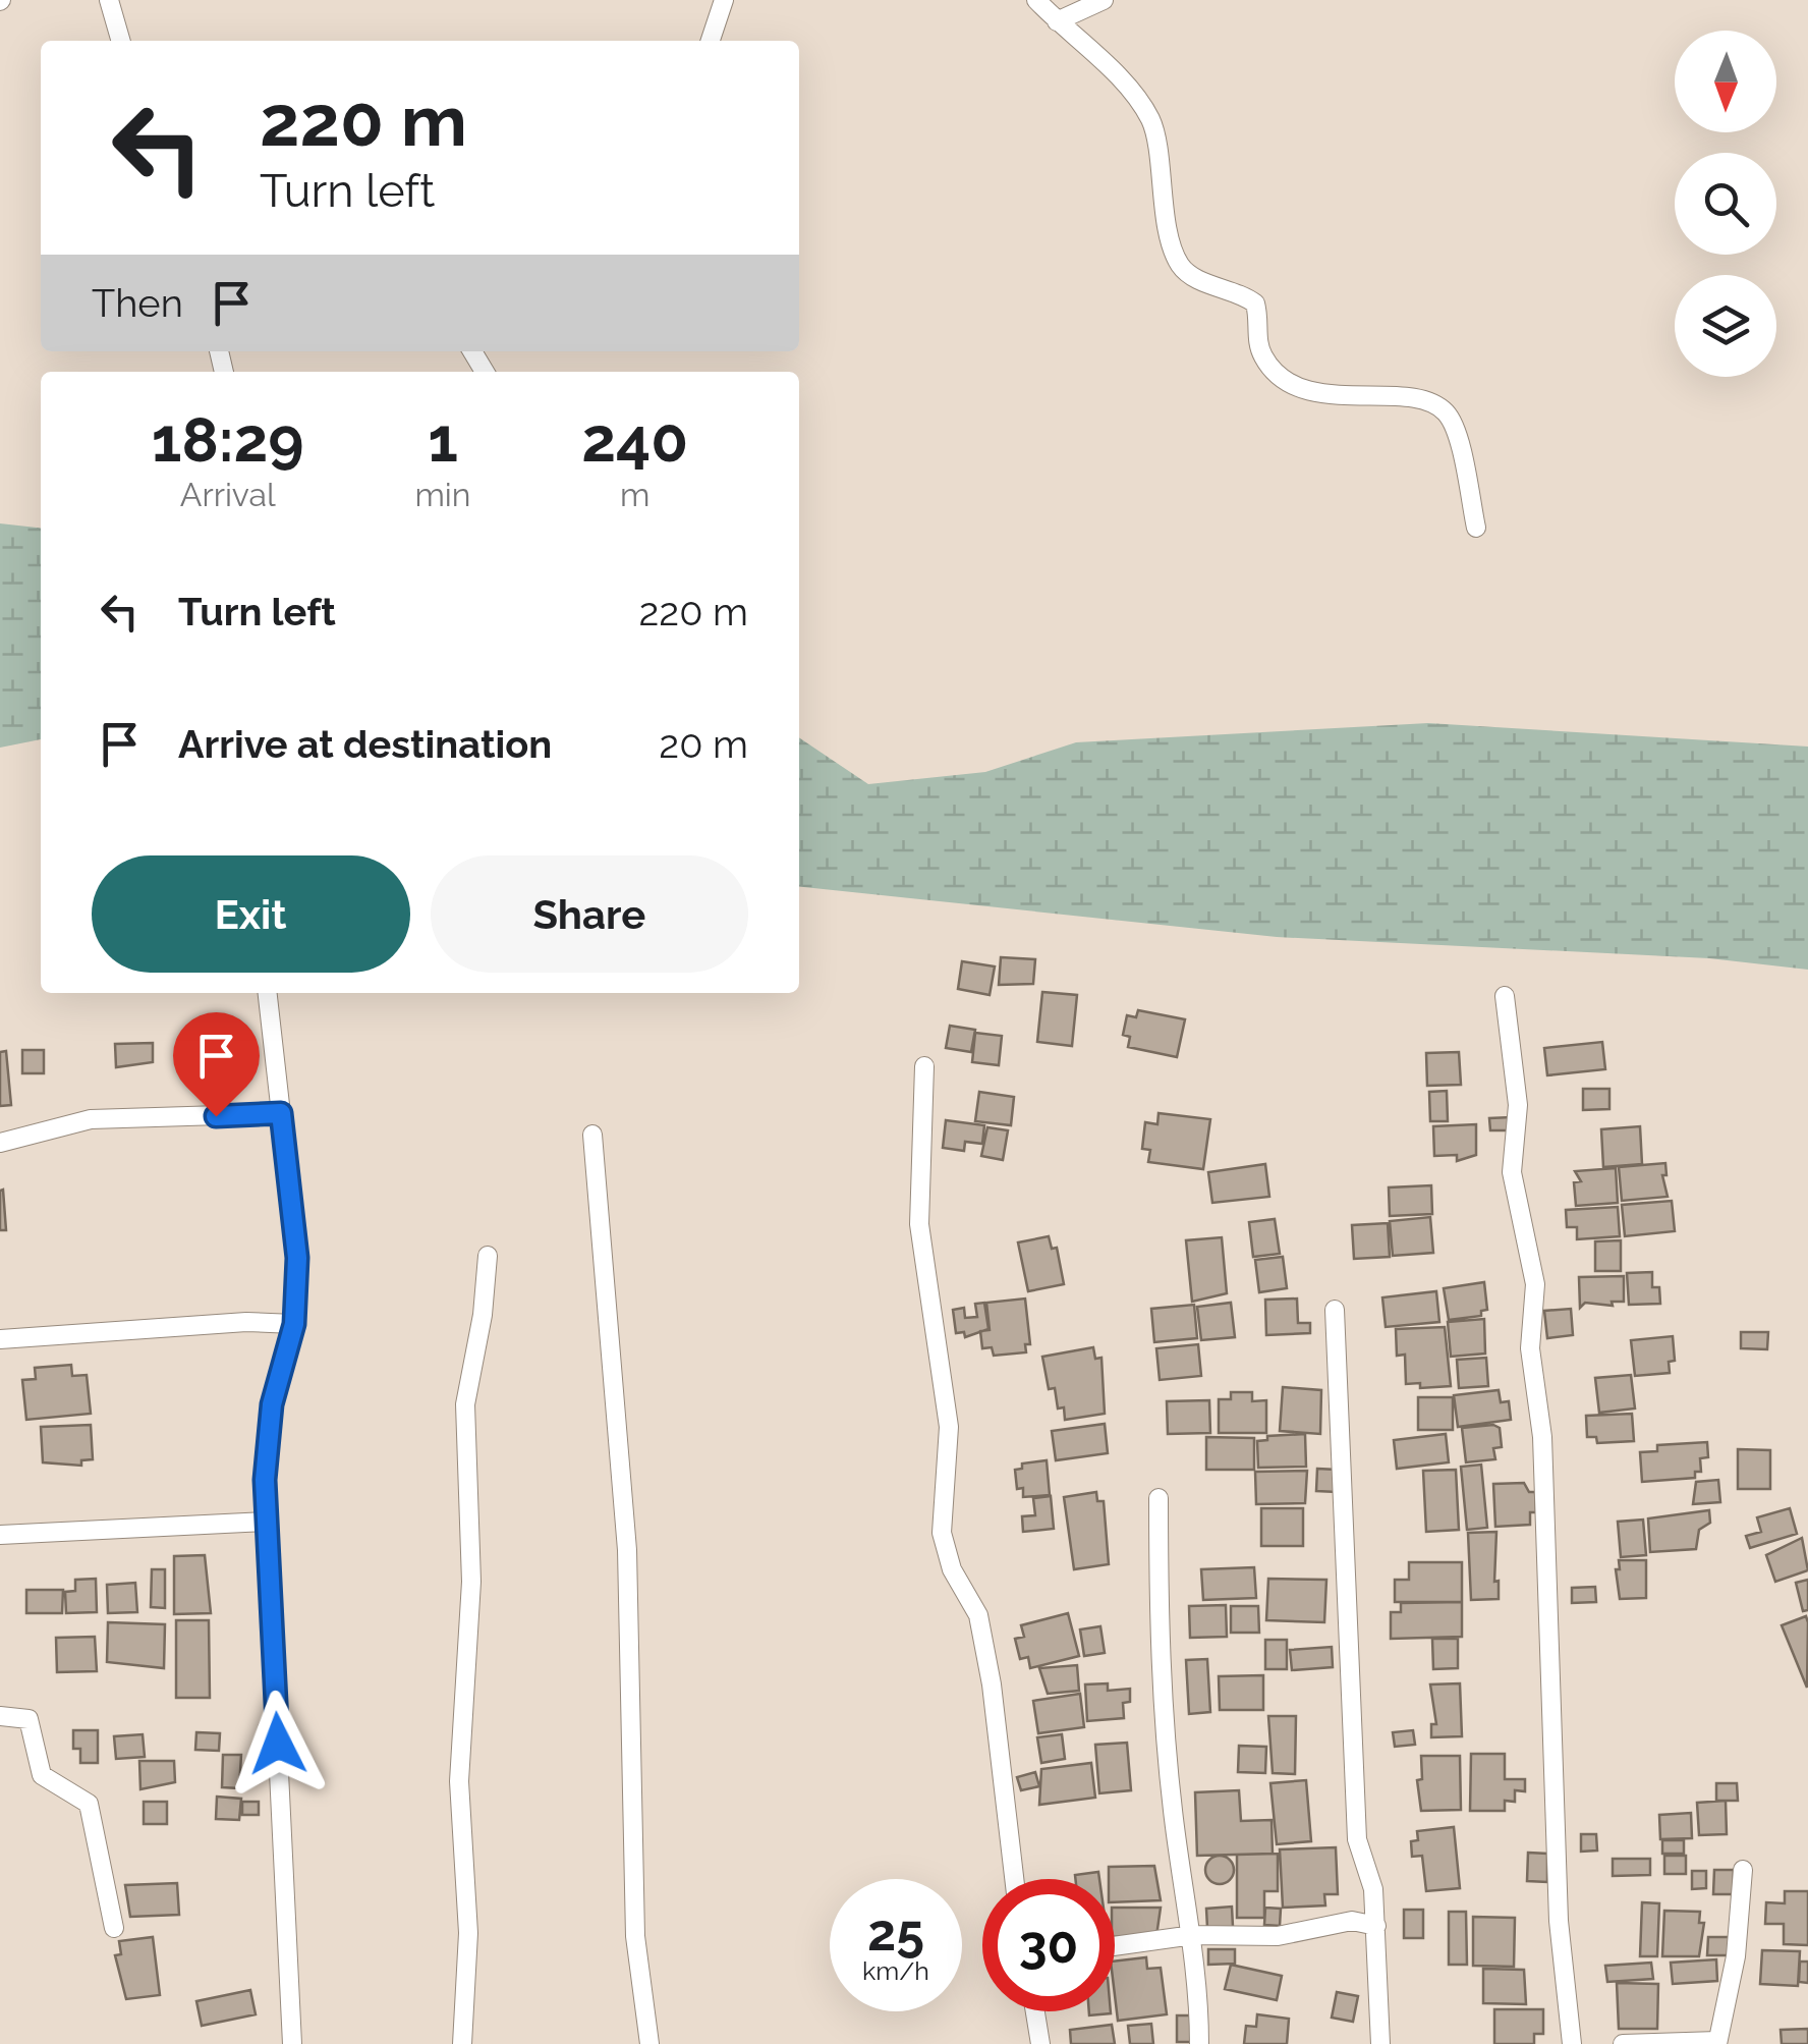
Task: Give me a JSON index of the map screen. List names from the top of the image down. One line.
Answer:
{"north":"bottom","page":{"turn":["220 m","Turn left"],"then":"Then","eta":["18:29","Arrival","1","min","240","m"],"list":[{"name":"Turn left","value":"220 m"},{"name":"Arrive at destination","value":"20 m"}],"buttons":["Exit","Share"],"speed":"25 km/h","limit":"30"}}
